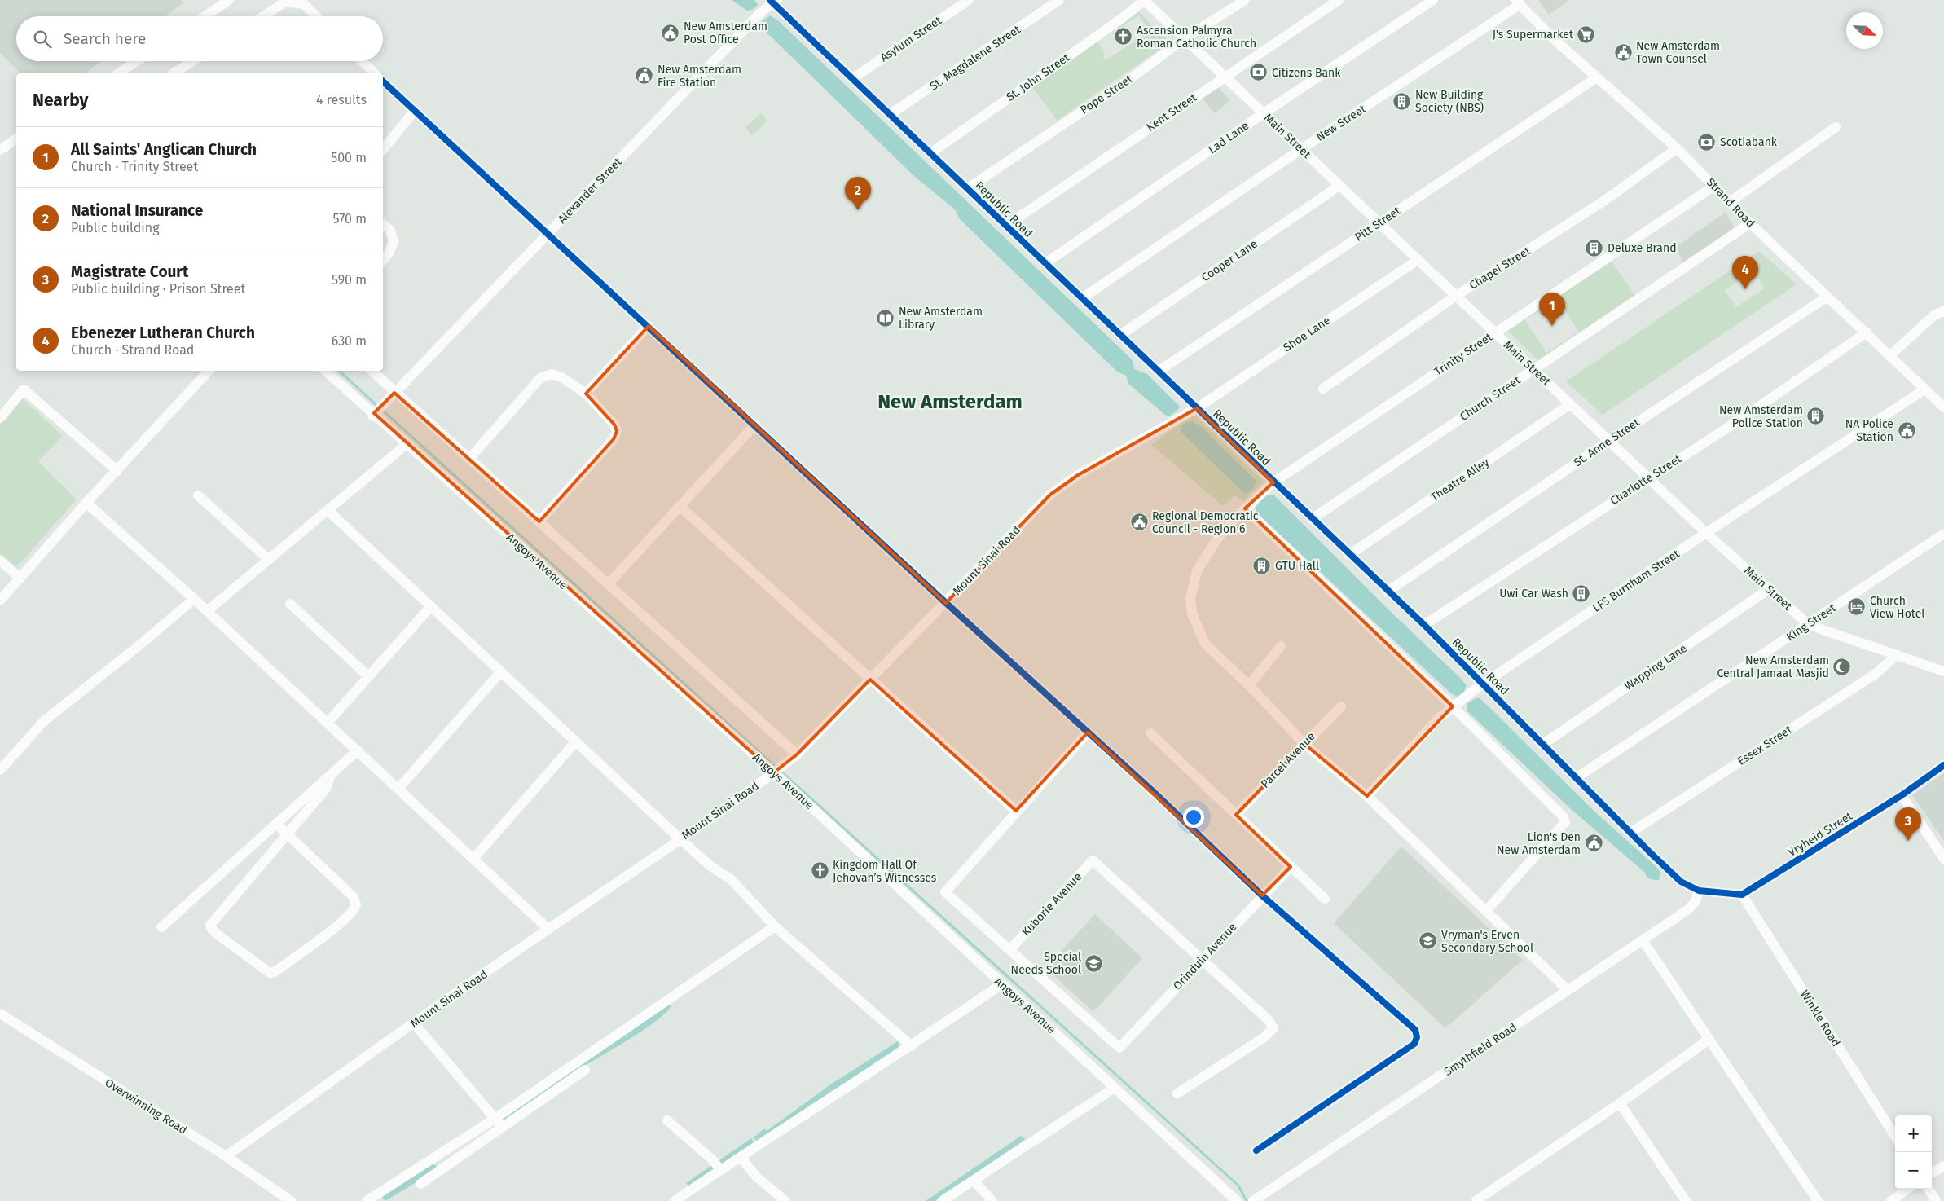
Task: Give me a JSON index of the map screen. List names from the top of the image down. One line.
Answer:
{"streets":{"street":["Asylum Street","St. Magdalene Street","St. John Street","Pope Street","Kent Street","New Street","Main Street","Lad Lane","Alexander Street","Strand Road","Republic Road","Pitt Street","Cooper Lane","Chapel Street","Shoe Lane","Trinity Street","Church Street","St. Anne Street","Theatre Alley","Charlotte Street","Mount Sinai Road","Angoys Avenue","LFS Burnham Street","King Street","Wapping Lane","Essex Street","Parcel Avenue","Vryheid Street","Kuborie Avenue","Orinduin Avenue","Winkle Road","Smythfield Road","Overwinning Road"]},"crossings":[["Asylum Street","Republic Road"],["St. Magdalene Street","Republic Road"],["St. John Street","Main Street"],["St. John Street","Republic Road"],["Pope Street","Main Street"],["Pope Street","Republic Road"],["Kent Street","Main Street"],["Kent Street","Republic Road"],["New Street","Main Street"],["New Street","Strand Road"],["New Street","Republic Road"],["Main Street","Lad Lane"],["Main Street","Pitt Street"],["Main Street","Cooper Lane"],["Main Street","Chapel Street"],["Main Street","Shoe Lane"],["Main Street","Trinity Street"],["Main Street","Church Street"],["Main Street","St. Anne Street"],["Main Street","Theatre Alley"],["Main Street","Charlotte Street"],["Main Street","LFS Burnham Street"],["Main Street","King Street"],["Main Street","Wapping Lane"],["Main Street","Essex Street"],["Lad Lane","Republic Road"],["Alexander Street","Republic Road"],["Alexander Street","Angoys Avenue"],["Strand Road","Pitt Street"],["Strand Road","Chapel Street"],["Strand Road","Trinity Street"],["Strand Road","Church Street"],["Strand Road","St. Anne Street"],["Strand Road","Charlotte Street"],["Strand Road","LFS Burnham Street"],["Republic Road","Pitt Street"],["Republic Road","Cooper Lane"],["Republic Road","Shoe Lane"],["Republic Road","Trinity Street"],["Republic Road","Church Street"],["Republic Road","St. Anne Street"],["Republic Road","Theatre Alley"],["Republic Road","Charlotte Street"],["Republic Road","Mount Sinai Road"],["Republic Road","LFS Burnham Street"],["Republic Road","King Street"],["Republic Road","Wapping Lane"],["Republic Road","Essex Street"],["Republic Road","Smythfield Road"],["Shoe Lane","Mount Sinai Road"],["Trinity Street","LFS Burnham Street"],["Trinity Street","Parcel Avenue"],["Trinity Street","Smythfield Road"],["Mount Sinai Road","Angoys Avenue"],["Mount Sinai Road","Overwinning Road"],["Vryheid Street","Winkle Road"],["Kuborie Avenue","Orinduin Avenue"]],"districts":["New Amsterdam"],"places":{"public building":["New Amsterdam Post Office","New Amsterdam Town Counsel","New Amsterdam Fire Station","NA Police Station","Regional Democratic Council - Region 6","Lion's Den New Amsterdam"],"supermarket":["J's Supermarket"],"church":["Ascension Palmyra Roman Catholic Church","Kingdom Hall Of Jehovah’s Witnesses"],"bank":["Citizens Bank","Scotiabank"],"building":["New Building Society (NBS)","Deluxe Brand","New Amsterdam Police Station","GTU Hall","Uwi Car Wash"],"library":["New Amsterdam Library"],"hotel":["Church View Hotel"],"mosque":["New Amsterdam Central Jamaat Masjid"],"school or university":["Vryman's Erven Secondary School","Special Needs School"]},"north":"bottom right","page":{"search":"Search here","heading":["Nearby","4 results"],"list":[{"mark":"1","name":"All Saints' Anglican Church","note":"Church · Trinity Street","value":"500 m"},{"mark":"2","name":"National Insurance","note":"Public building","value":"570 m"},{"mark":"3","name":"Magistrate Court","note":"Public building · Prison Street","value":"590 m"},{"mark":"4","name":"Ebenezer Lutheran Church","note":"Church · Strand Road","value":"630 m"}],"pins":["2","4","1","3"],"map_buttons":["+","−"]}}
